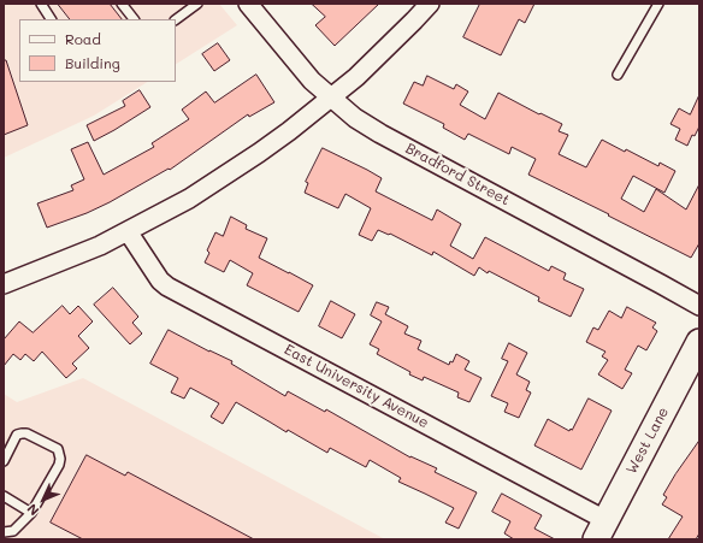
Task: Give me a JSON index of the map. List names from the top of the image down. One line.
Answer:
{"streets":{"main road":["West Lane"],"street":["Bradford Street","East University Avenue"]},"crossings":[["East University Avenue","West Lane"]],"legend":["Road","Building"],"north":"bottom left"}
